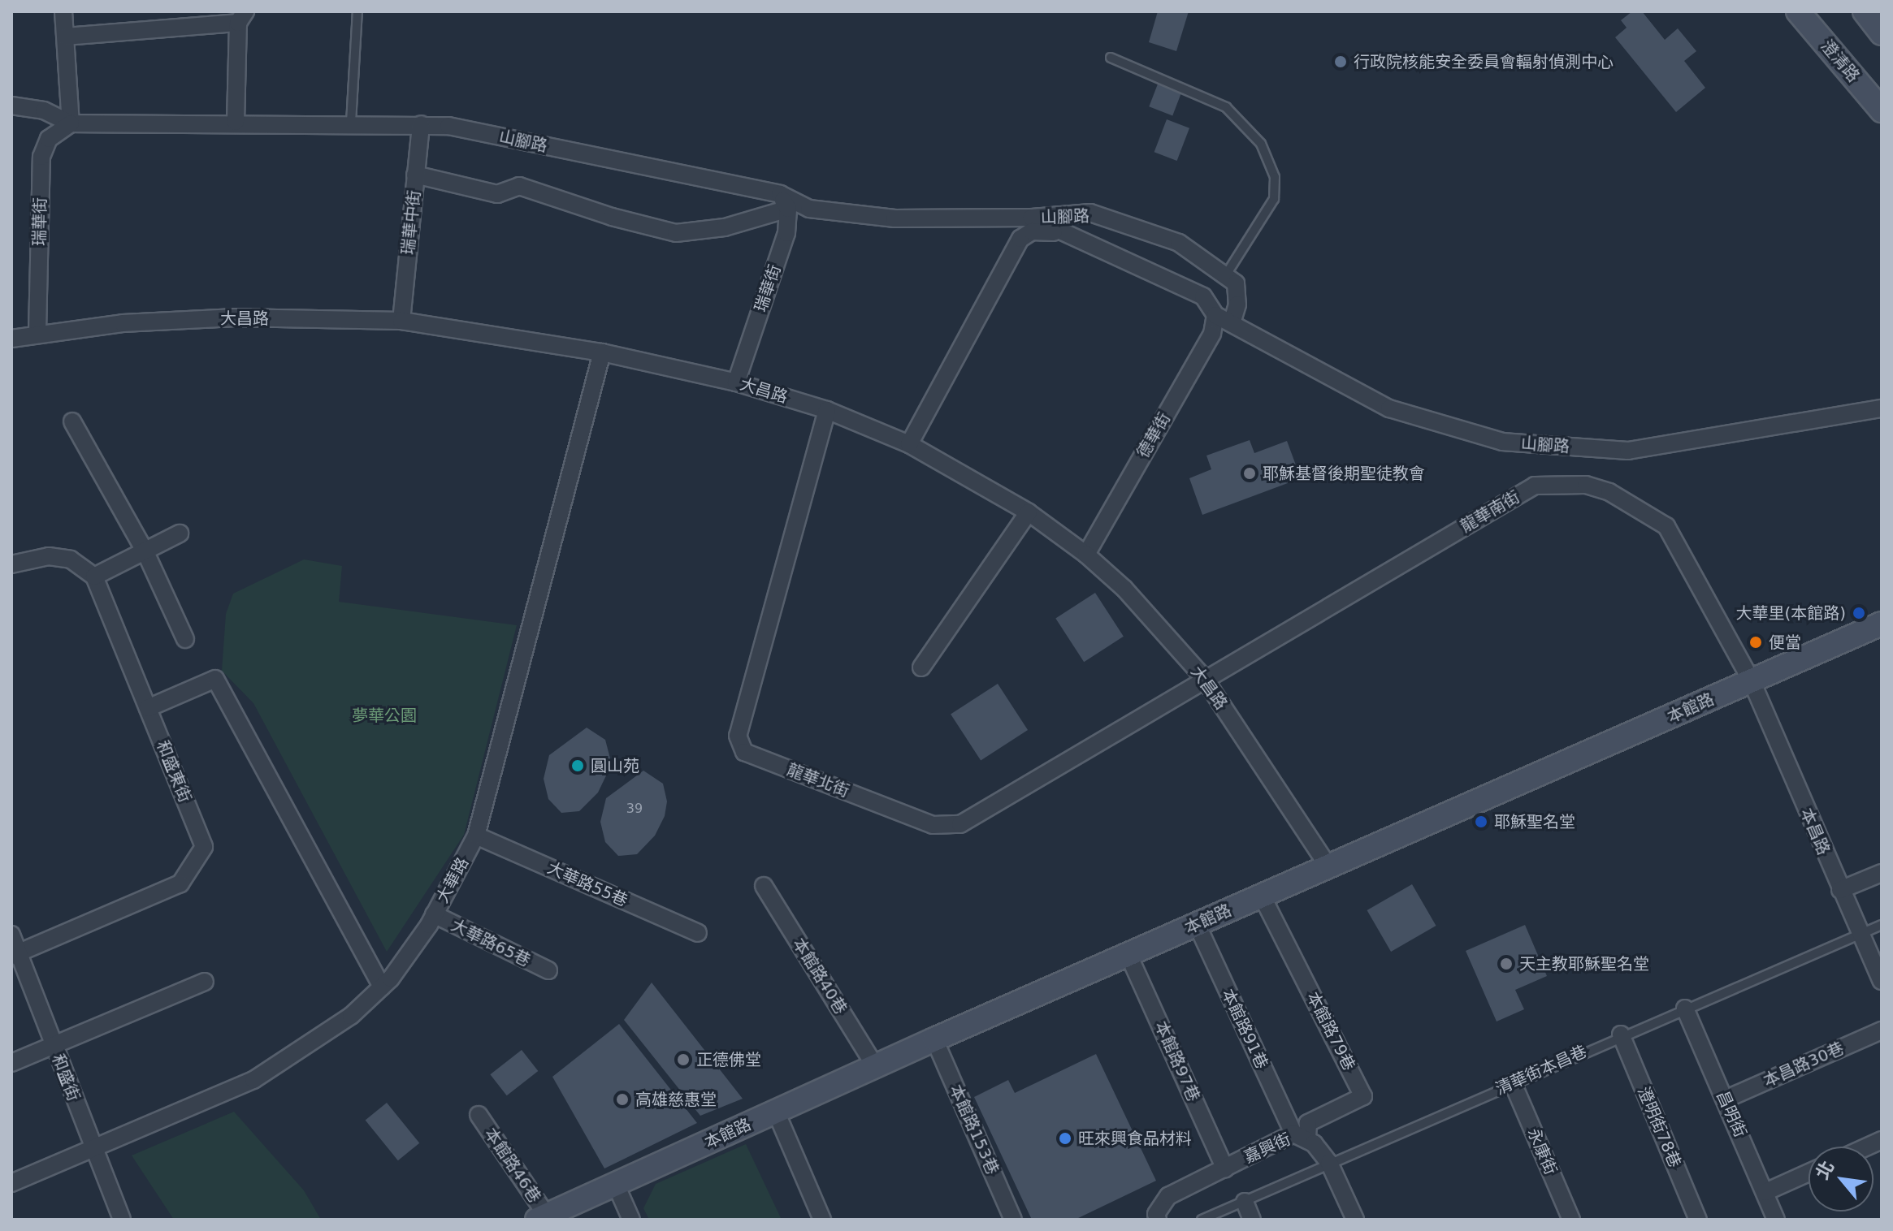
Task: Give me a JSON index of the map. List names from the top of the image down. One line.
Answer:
{"streets":{"street":["澄清路","山腳路","瑞華街","瑞華中街","大昌路","德華街","龍華南街","本館路","和盛東街","龍華北街","本昌路","大華路","大華路55巷","大華路65巷","本館路40巷","本館路91巷","本館路79巷","本館路97巷","本昌路30巷","和盛街","昌明街","澄明街78巷","本館路153巷","嘉興街","永康街","本館路46巷"],"lane":["清華街本昌巷"]},"crossings":[["山腳路","瑞華街"],["山腳路","瑞華中街"],["山腳路","德華街"],["瑞華街","大昌路"],["瑞華中街","大昌路"],["大昌路","德華街"],["大昌路","龍華南街"],["大昌路","本館路"],["大昌路","龍華北街"],["大昌路","大華路"],["龍華南街","本館路"],["龍華南街","龍華北街"],["龍華南街","本昌路"],["本館路","本昌路"],["本館路","本館路40巷"],["本館路","本館路91巷"],["本館路","本館路79巷"],["本館路","本館路97巷"],["本館路","本館路153巷"],["本館路","本館路46巷"],["和盛東街","和盛街"],["本昌路","清華街本昌巷"],["大華路","大華路55巷"],["大華路","大華路65巷"],["大華路","和盛街"],["本館路91巷","本館路79巷"],["本館路91巷","嘉興街"],["本館路79巷","嘉興街"],["本館路97巷","嘉興街"],["本昌路30巷","昌明街"],["清華街本昌巷","昌明街"],["清華街本昌巷","澄明街78巷"],["清華街本昌巷","嘉興街"],["清華街本昌巷","永康街"]],"parks":["夢華公園"],"places":["行政院核能安全委員會輻射偵測中心","耶穌基督後期聖徒教會","大華里(本館路)","便當","圓山苑","耶穌聖名堂","天主教耶穌聖名堂","正德佛堂","高雄慈惠堂","旺來興食品材料"],"house_numbers":["39"],"north":"top left"}
